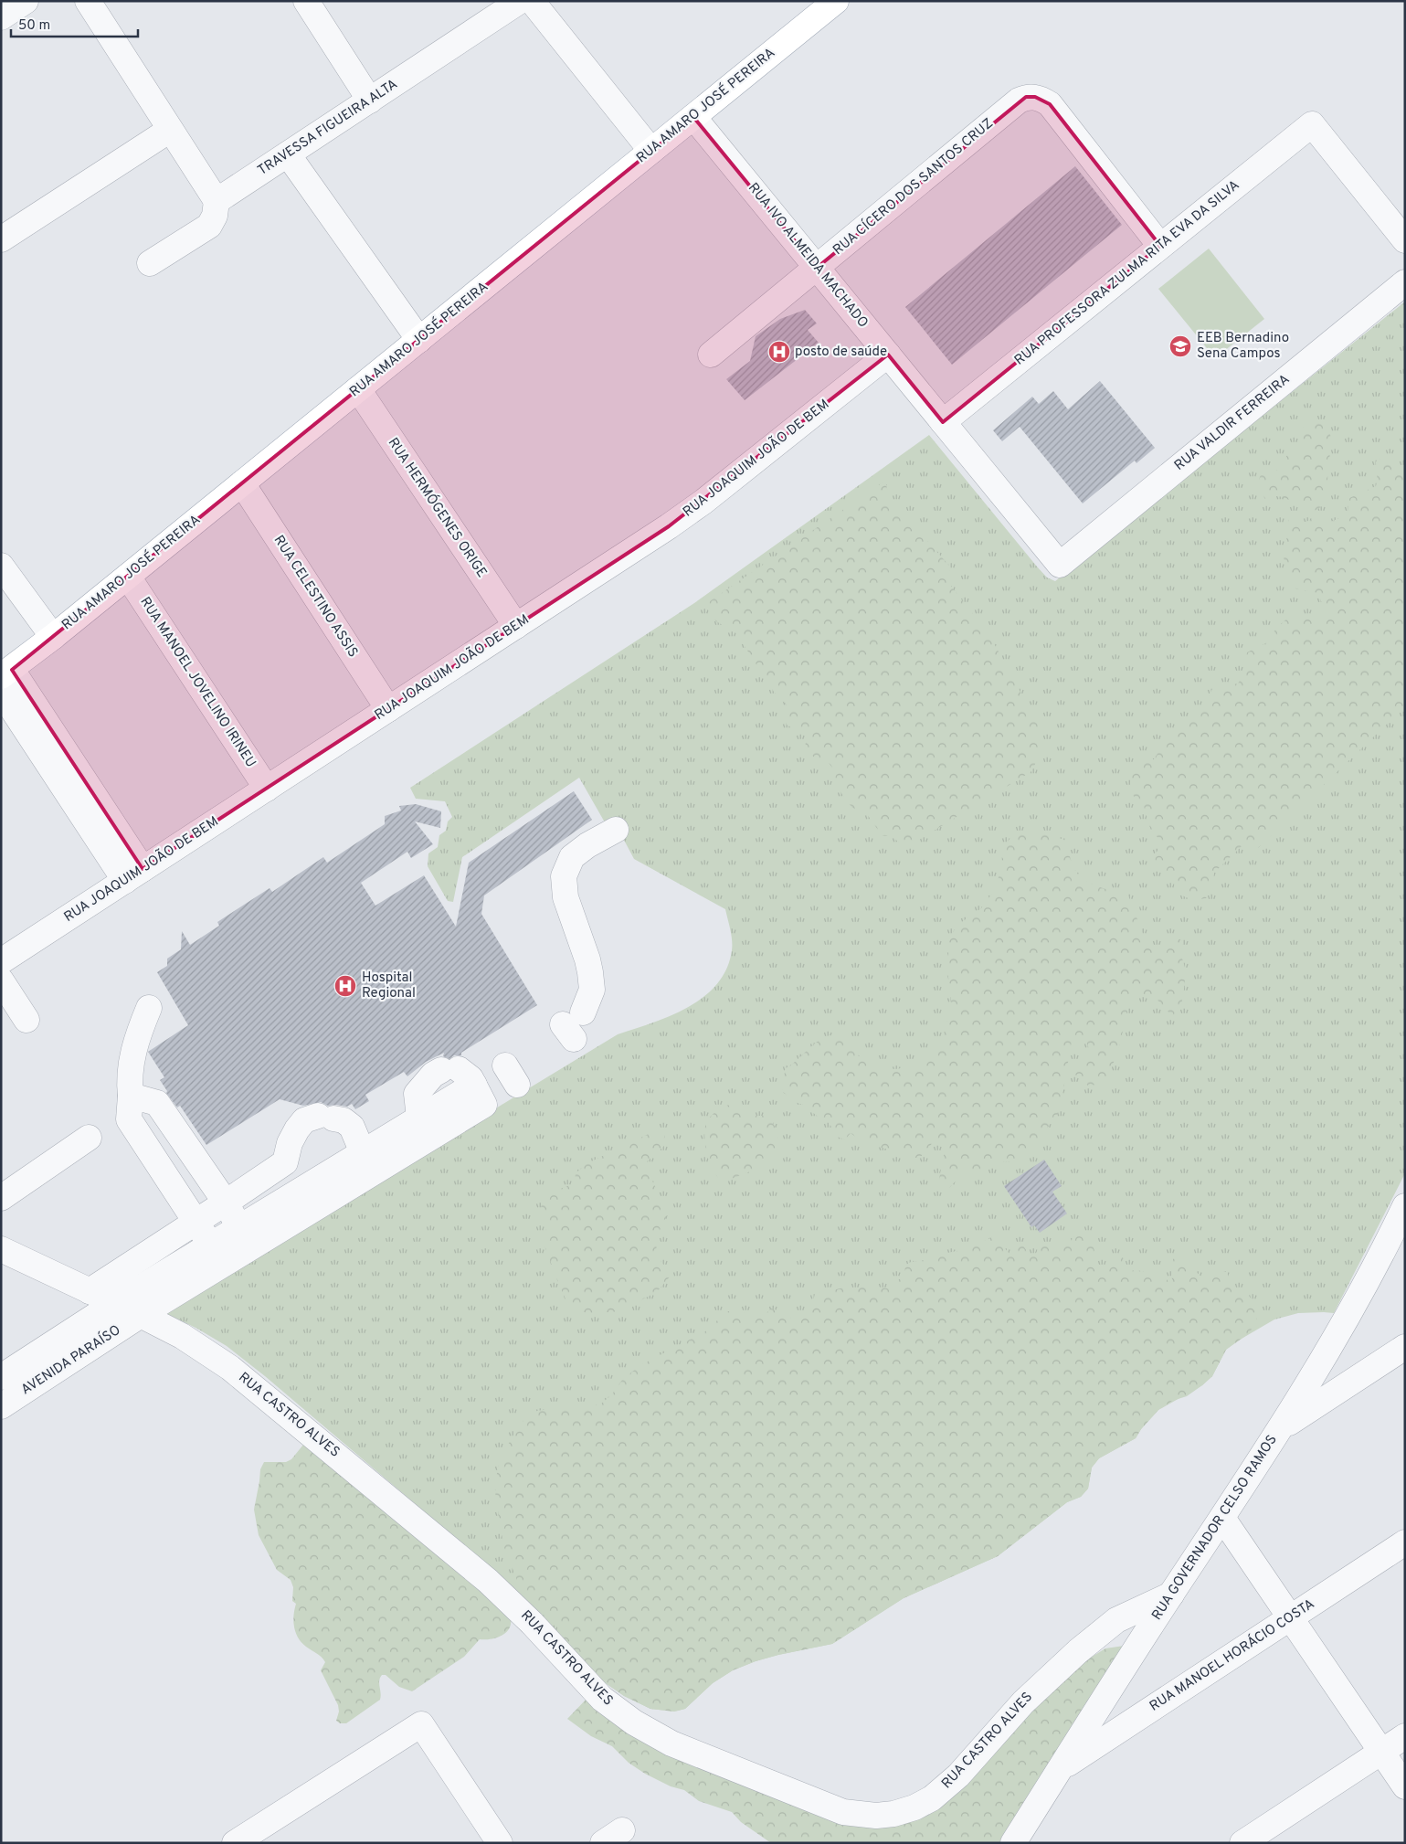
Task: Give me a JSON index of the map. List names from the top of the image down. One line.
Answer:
{"streets":{"main road":["RUA AMARO JOSÉ PEREIRA"],"street":["TRAVESSA FIGUEIRA ALTA","RUA CÍCERO DOS SANTOS CRUZ","RUA IVO ALMEIDA MACHADO","RUA PROFESSORA ZULMA RITA EVA DA SILVA","RUA VALDIR FERREIRA","RUA JOAQUIM JOÃO DE BEM","RUA HERMÓGENES ORIGE","RUA CELESTINO ASSIS","RUA MANOEL JOVELINO IRINEU","AVENIDA PARAÍSO","RUA CASTRO ALVES","RUA GOVERNADOR CELSO RAMOS","RUA MANOEL HORÁCIO COSTA"]},"crossings":[["RUA AMARO JOSÉ PEREIRA","RUA IVO ALMEIDA MACHADO"],["RUA AMARO JOSÉ PEREIRA","RUA HERMÓGENES ORIGE"],["RUA AMARO JOSÉ PEREIRA","RUA CELESTINO ASSIS"],["RUA AMARO JOSÉ PEREIRA","RUA MANOEL JOVELINO IRINEU"],["RUA CÍCERO DOS SANTOS CRUZ","RUA IVO ALMEIDA MACHADO"],["RUA CÍCERO DOS SANTOS CRUZ","RUA PROFESSORA ZULMA RITA EVA DA SILVA"],["RUA IVO ALMEIDA MACHADO","RUA PROFESSORA ZULMA RITA EVA DA SILVA"],["RUA IVO ALMEIDA MACHADO","RUA VALDIR FERREIRA"],["RUA IVO ALMEIDA MACHADO","RUA JOAQUIM JOÃO DE BEM"],["RUA JOAQUIM JOÃO DE BEM","RUA HERMÓGENES ORIGE"],["RUA JOAQUIM JOÃO DE BEM","RUA CELESTINO ASSIS"],["RUA JOAQUIM JOÃO DE BEM","RUA MANOEL JOVELINO IRINEU"],["AVENIDA PARAÍSO","RUA CASTRO ALVES"],["RUA CASTRO ALVES","RUA GOVERNADOR CELSO RAMOS"],["RUA GOVERNADOR CELSO RAMOS","RUA MANOEL HORÁCIO COSTA"]],"places":{"school or university":["EEB Bernadino Sena Campos"],"hospital":["posto de saúde","Hospital Regional"]},"scale_bar":"50 m"}
